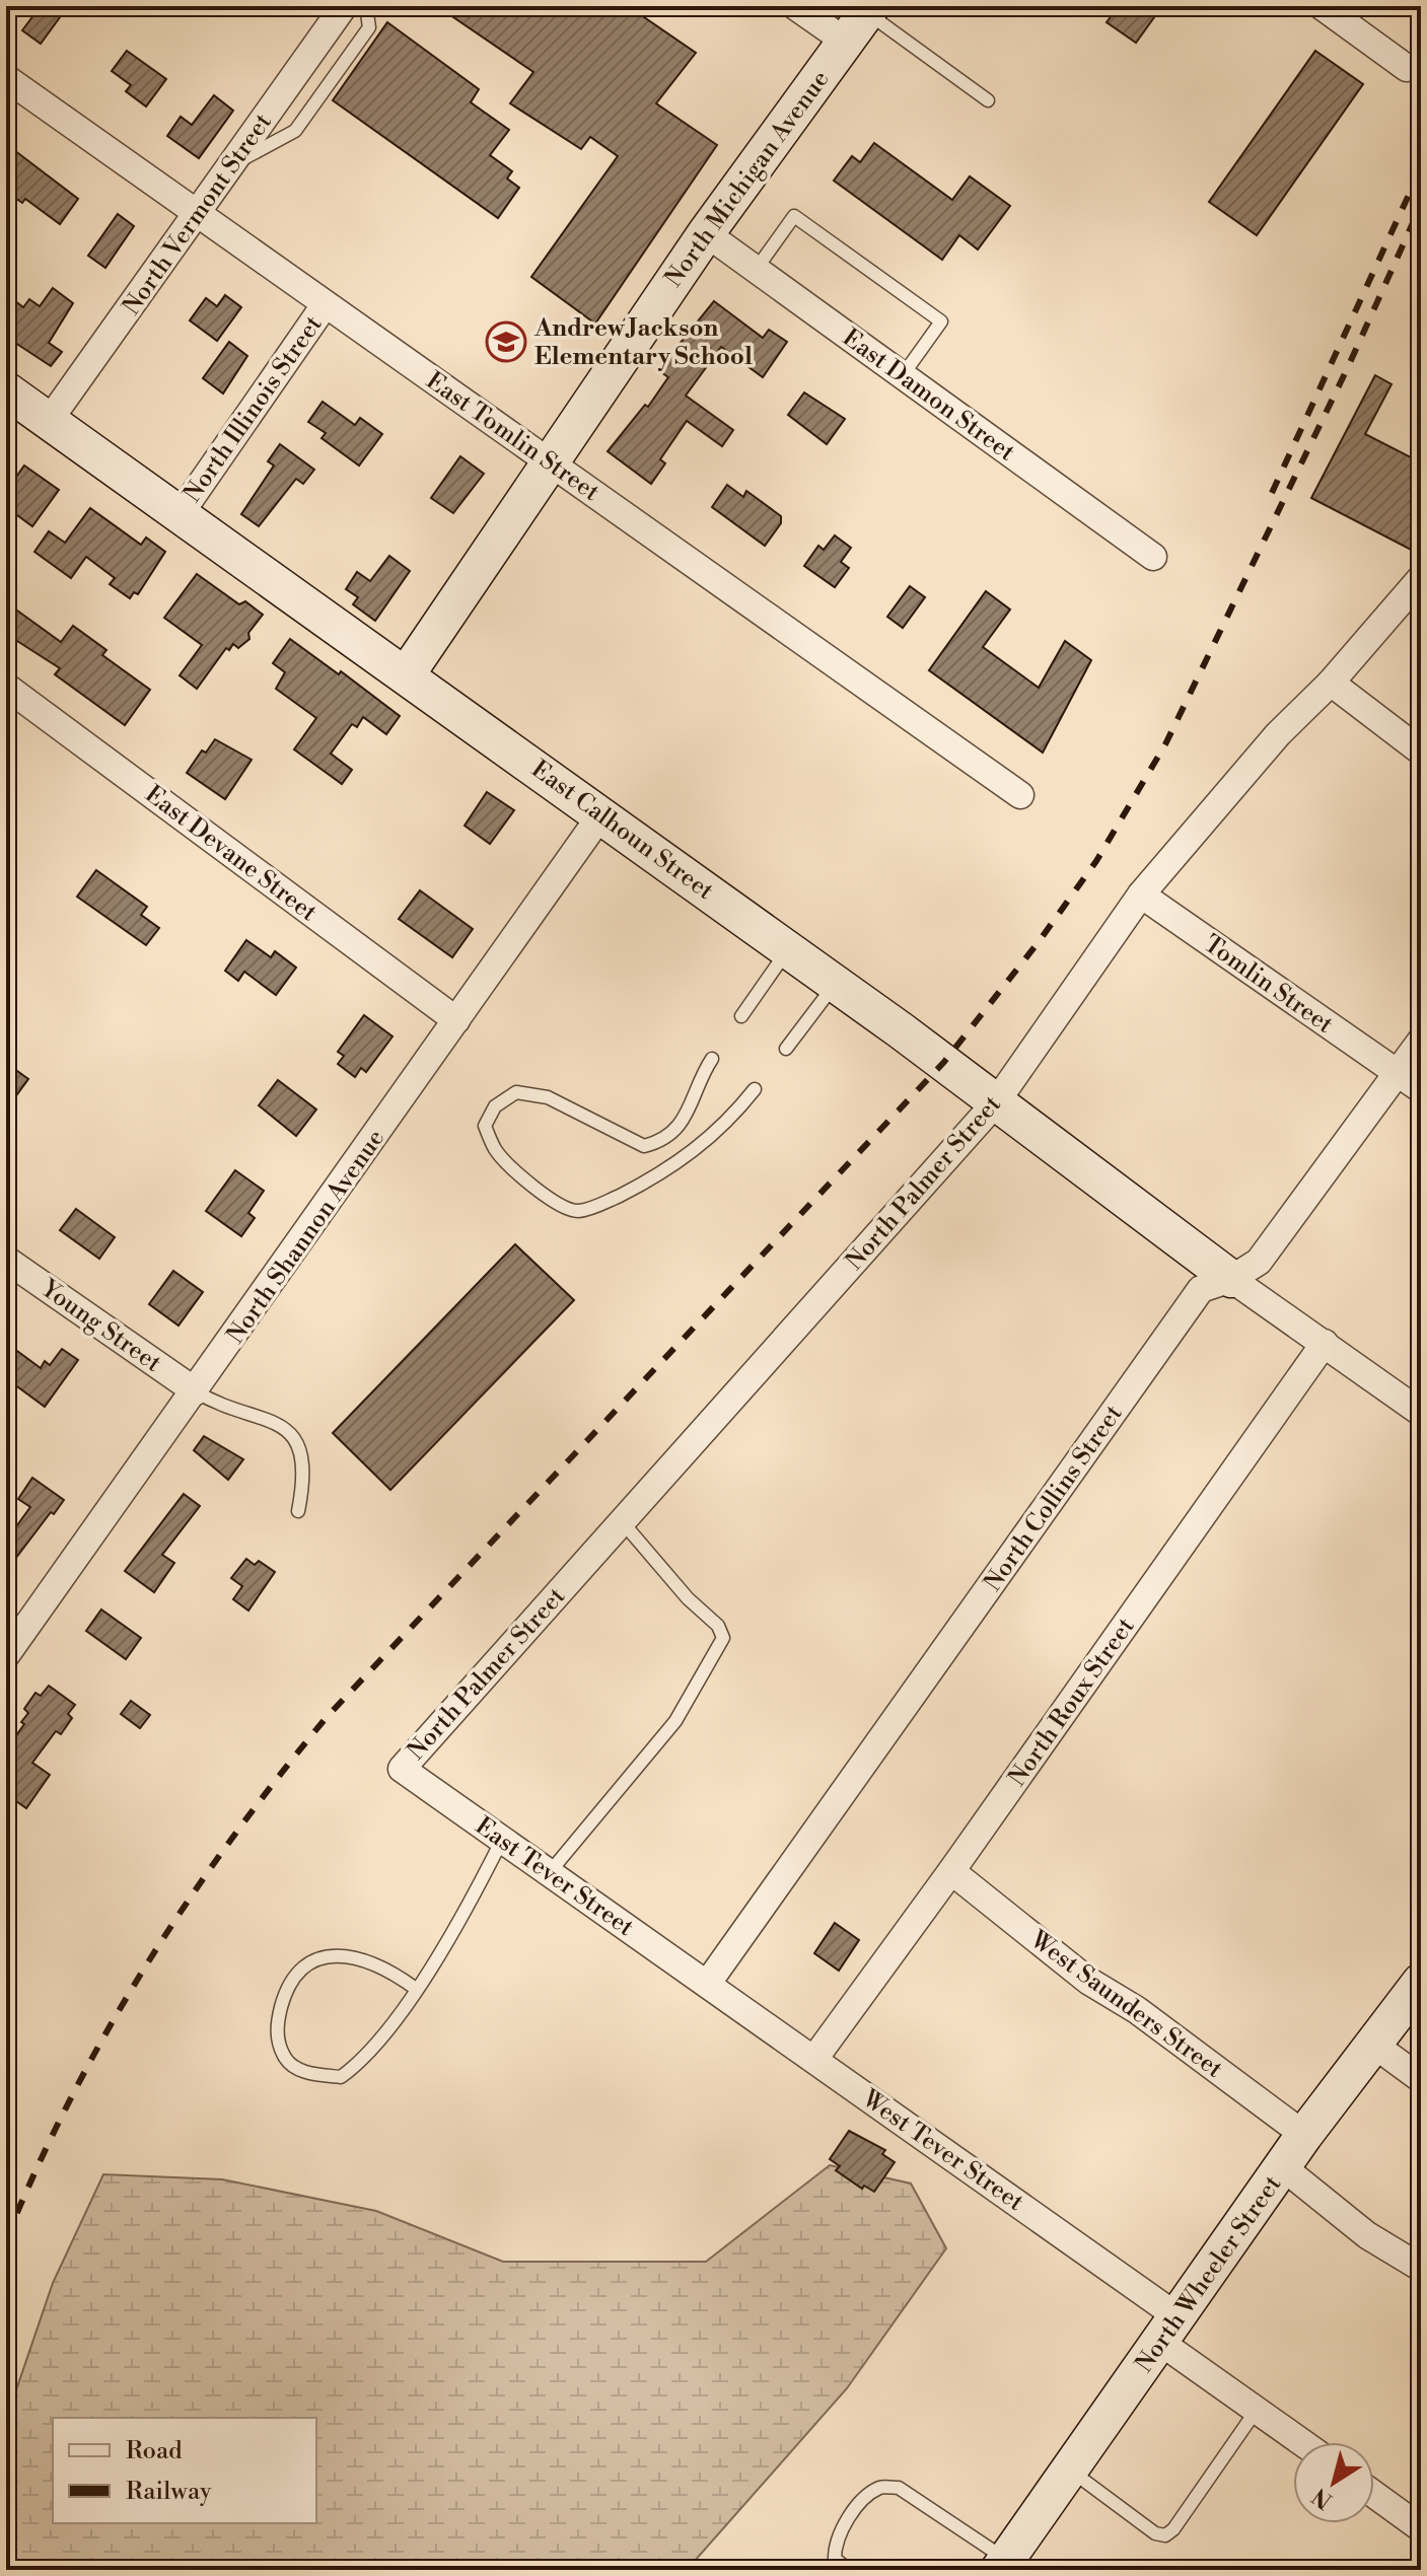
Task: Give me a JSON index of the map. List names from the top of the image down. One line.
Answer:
{"streets":{"street":["North Michigan Avenue","North Vermont Street","East Damon Street","North Illinois Street","East Tomlin Street","East Calhoun Street","East Devane Street","Tomlin Street","North Palmer Street","North Shannon Avenue","Young Street","North Collins Street","North Roux Street","East Tever Street","West Saunders Street","West Tever Street","North Wheeler Street"]},"crossings":[["North Michigan Avenue","East Damon Street"],["North Michigan Avenue","East Tomlin Street"],["North Michigan Avenue","East Calhoun Street"],["North Vermont Street","East Tomlin Street"],["North Vermont Street","East Calhoun Street"],["North Illinois Street","East Tomlin Street"],["North Illinois Street","East Calhoun Street"],["East Calhoun Street","North Palmer Street"],["East Calhoun Street","North Shannon Avenue"],["East Calhoun Street","North Collins Street"],["East Devane Street","North Shannon Avenue"],["Tomlin Street","North Palmer Street"],["Tomlin Street","North Collins Street"],["North Palmer Street","East Tever Street"],["North Shannon Avenue","Young Street"],["North Collins Street","East Tever Street"],["North Collins Street","West Tever Street"],["North Roux Street","West Saunders Street"],["North Roux Street","West Tever Street"],["East Tever Street","West Tever Street"],["West Saunders Street","North Wheeler Street"],["West Tever Street","North Wheeler Street"]],"places":{"school or university":["Andrew Jackson Elementary School"]},"legend":["Road","Railway"],"north":"bottom left"}
